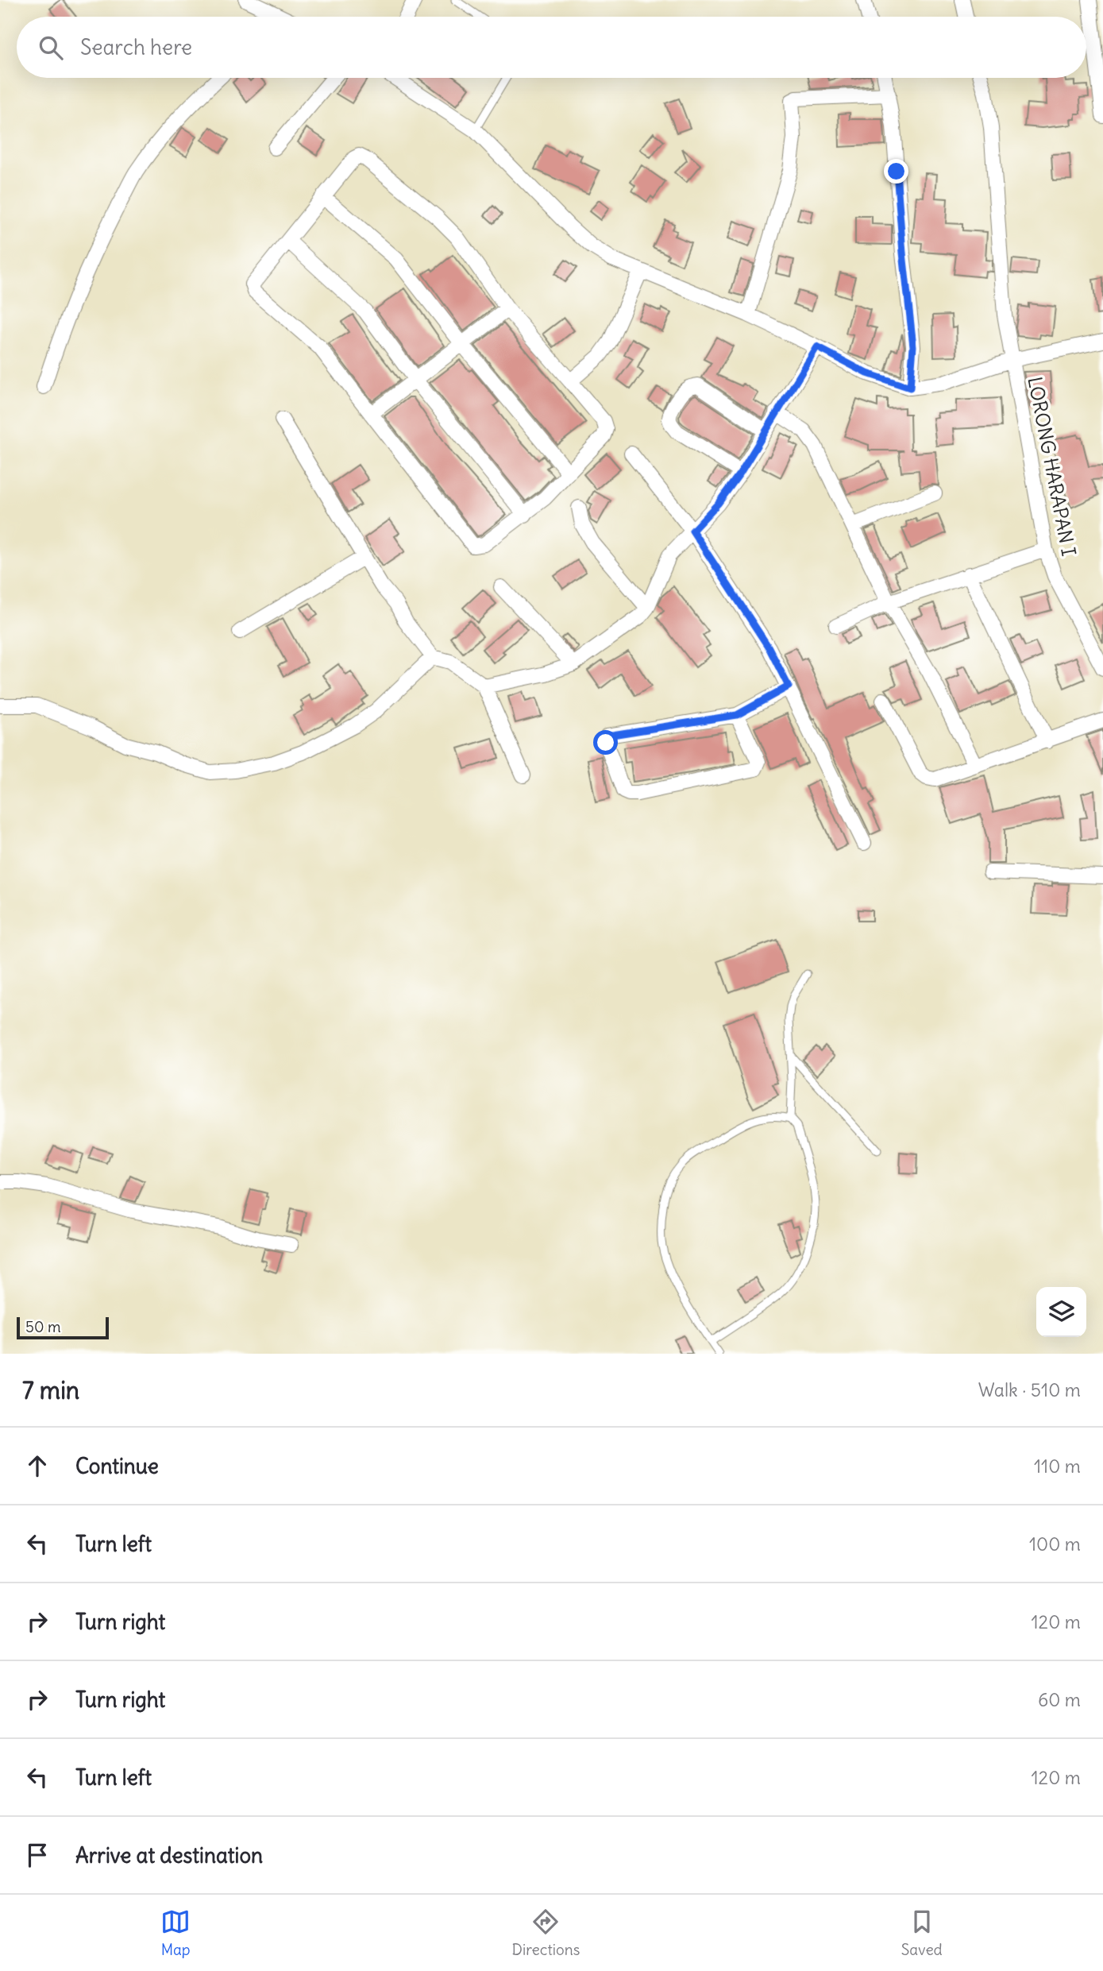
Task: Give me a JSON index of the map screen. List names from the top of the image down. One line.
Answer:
{"streets":{"street":["LORONG HARAPAN I"]},"scale_bar":"50 m","page":{"search":"Search here","scale":"50 m","heading":["7 min","Walk · 510 m"],"list":[["Continue","110 m"],["Turn left","100 m"],["Turn right","120 m"],["Turn right","60 m"],["Turn left","120 m"],"Arrive at destination"],"nav":["Map","Directions","Saved"]}}
